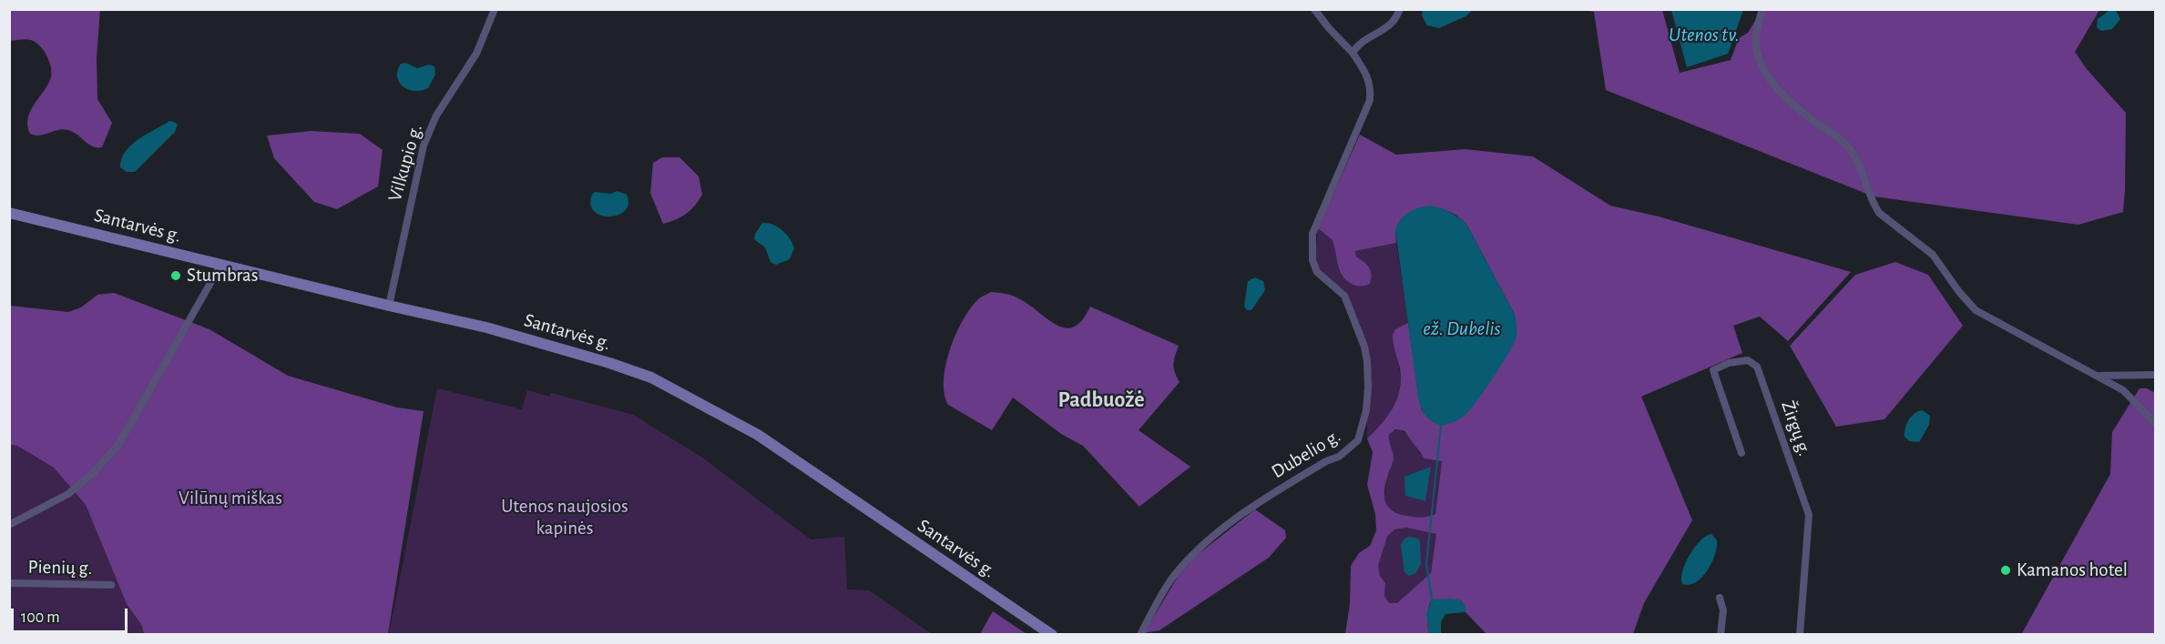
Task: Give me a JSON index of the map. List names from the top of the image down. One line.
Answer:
{"streets":{"main road":["Santarvės g."],"street":["Vilkupio g.","Žirgų g.","Dubelio g.","Pienių g."]},"crossings":[["Vilkupio g.","Santarvės g."]],"districts":["Padbuožė"],"water":["Utenos tv.","ež. Dubelis"],"parks":["Vilūnų miškas","Utenos naujosios kapinės"],"places":["Stumbras","Kamanos hotel"],"scale_bar":"100 m"}
